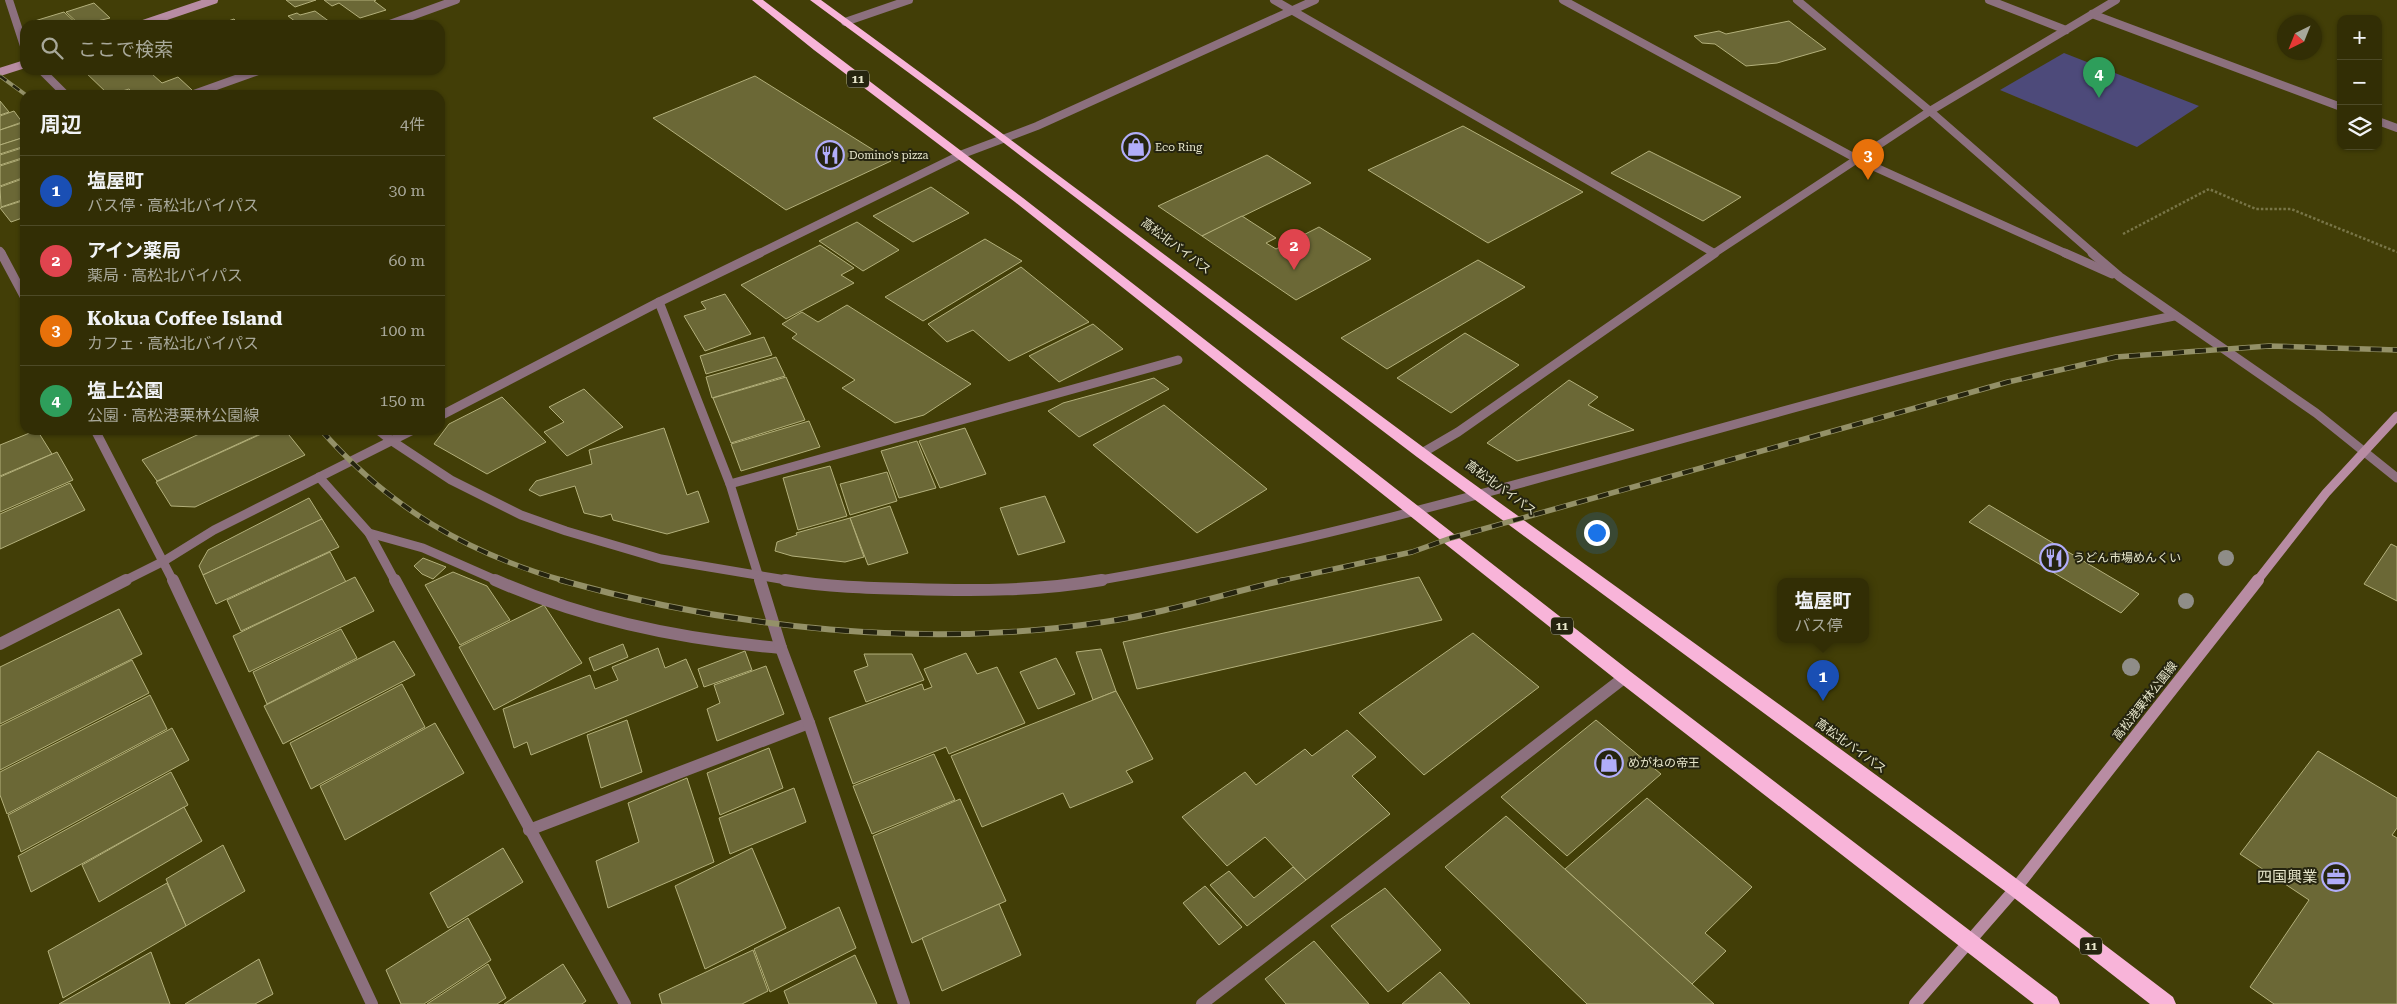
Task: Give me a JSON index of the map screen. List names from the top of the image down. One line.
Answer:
{"streets":{"highway":["11","高松北バイパス"],"main road":["高松港栗林公園線"]},"crossings":[["11","高松港栗林公園線"],["高松北バイパス","高松港栗林公園線"]],"places":{"shop":["Eco Ring","めがねの帝王"],"restaurant":["Domino's pizza","うどん市場めんくい"],"office":["四国興業"]},"north":"bottom left","page":{"map_buttons":["+","−"],"search":"ここで検索","pins":["4","3","2","1"],"heading":["周辺","4件"],"list":[{"mark":"1","name":"塩屋町","note":"バス停 · 高松北バイパス","value":"30 m"},{"mark":"2","name":"アイン薬局","note":"薬局 · 高松北バイパス","value":"60 m"},{"mark":"3","name":"Kokua Coffee Island","note":"カフェ · 高松北バイパス","value":"100 m"},{"mark":"4","name":"塩上公園","note":"公園 · 高松港栗林公園線","value":"150 m"}],"popup":["塩屋町","バス停"]}}
